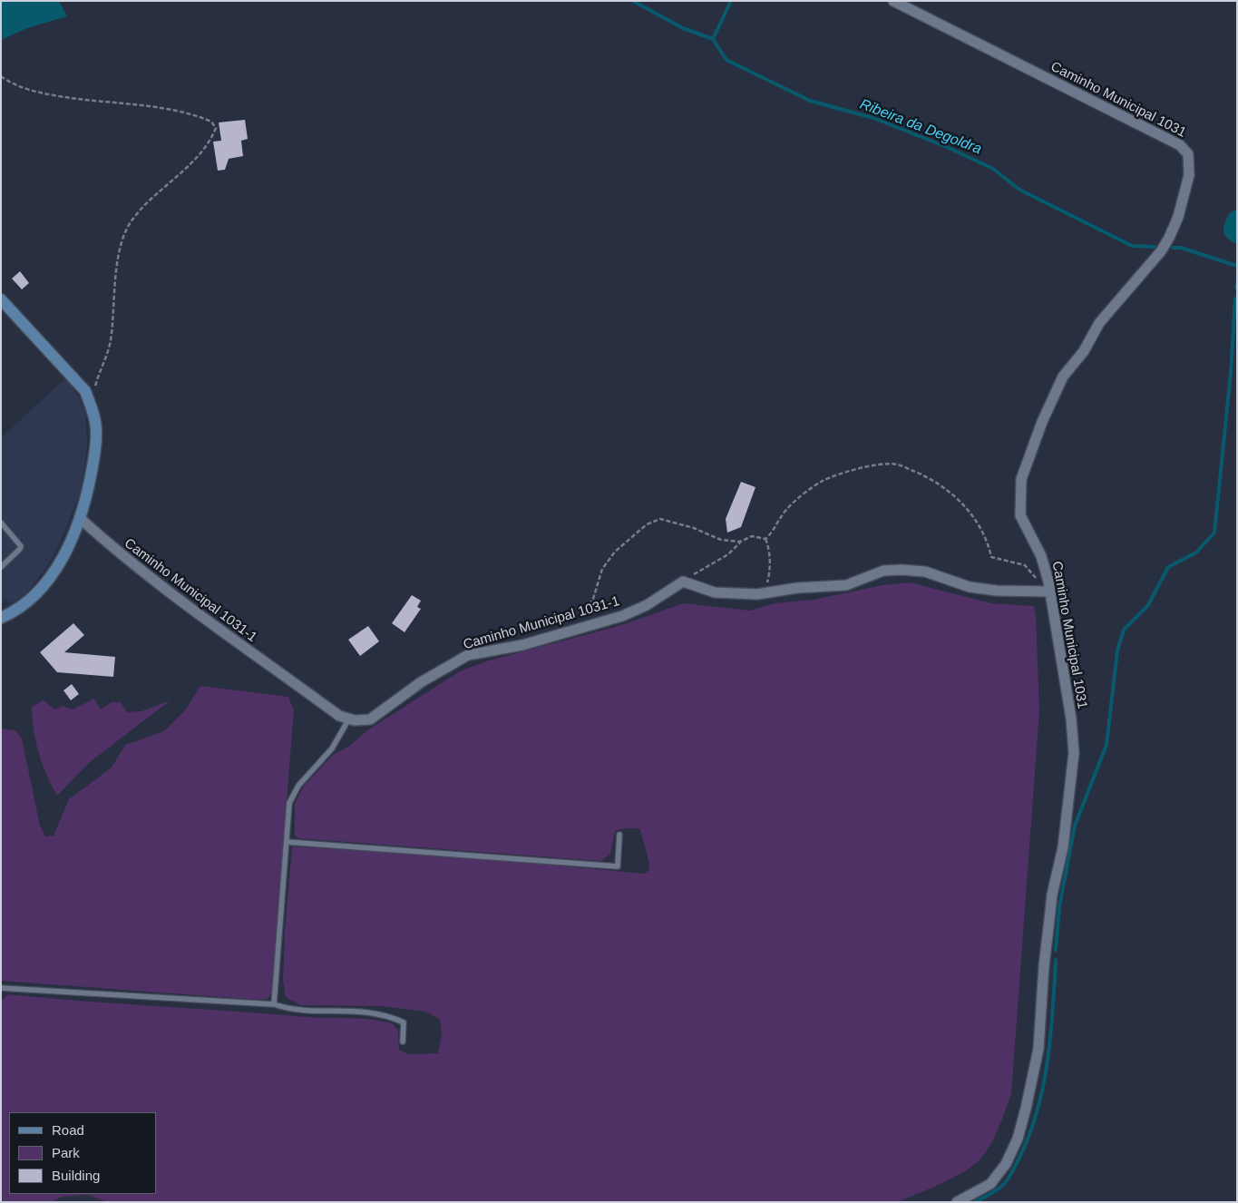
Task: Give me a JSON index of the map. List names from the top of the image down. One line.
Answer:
{"streets":{"street":["Caminho Municipal 1031","Caminho Municipal 1031-1"]},"water":["Ribeira da Degoldra"],"legend":["Road","Park","Building"]}
